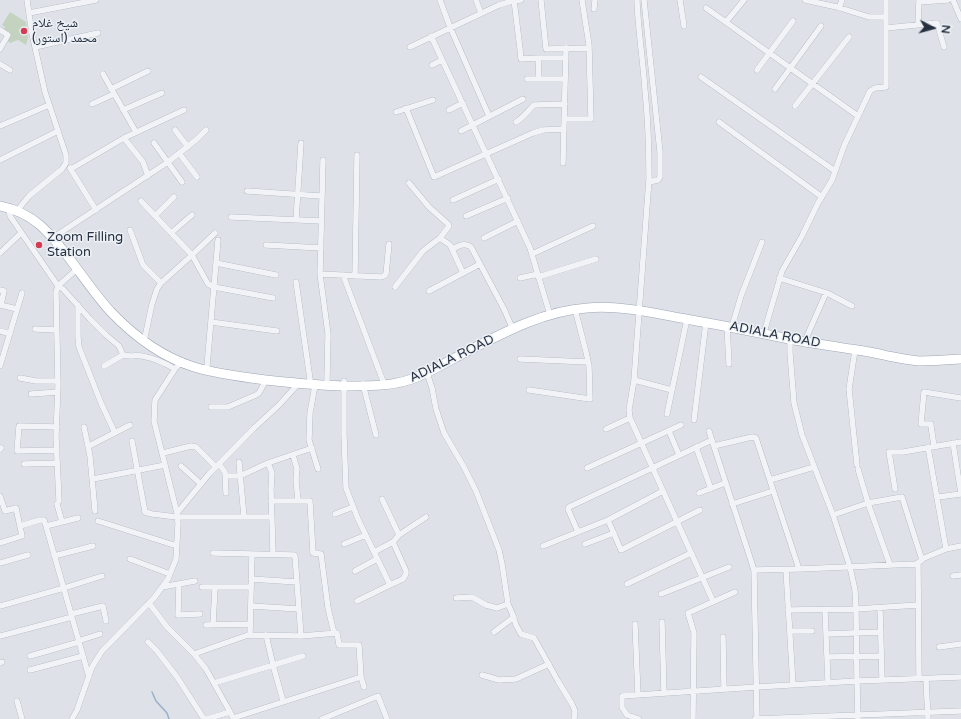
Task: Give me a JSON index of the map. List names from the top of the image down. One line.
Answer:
{"streets":{"main road":["ADIALA ROAD"]},"places":["شیخ غلام محمد (استور)","Zoom Filling Station"],"north":"right"}
